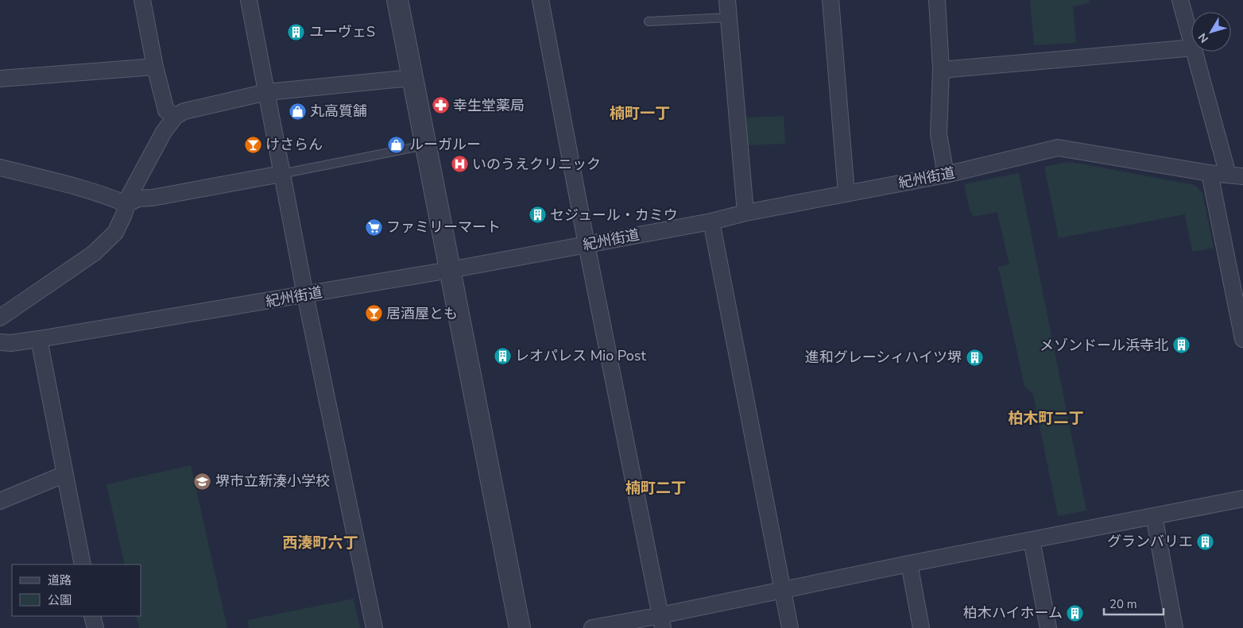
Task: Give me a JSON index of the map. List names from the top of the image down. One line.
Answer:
{"streets":{"street":["紀州街道"]},"districts":["楠町一丁","柏木町二丁","楠町二丁","西湊町六丁"],"places":{"building":["ユーヴェS","セジュール・カミウ","メゾンドール浜寺北","レオパレス Mio Post","進和グレーシィハイツ堺","グランバリエ","柏木ハイホーム"],"pharmacy":["幸生堂薬局"],"shop":["丸高質舗","ルーガルー"],"bar":["けさらん","居酒屋とも"],"hospital":["いのうえクリニック"],"supermarket":["ファミリーマート"],"school or university":["堺市立新湊小学校"]},"legend":["道路","公園"],"scale_bar":"20 m","north":"bottom left"}
